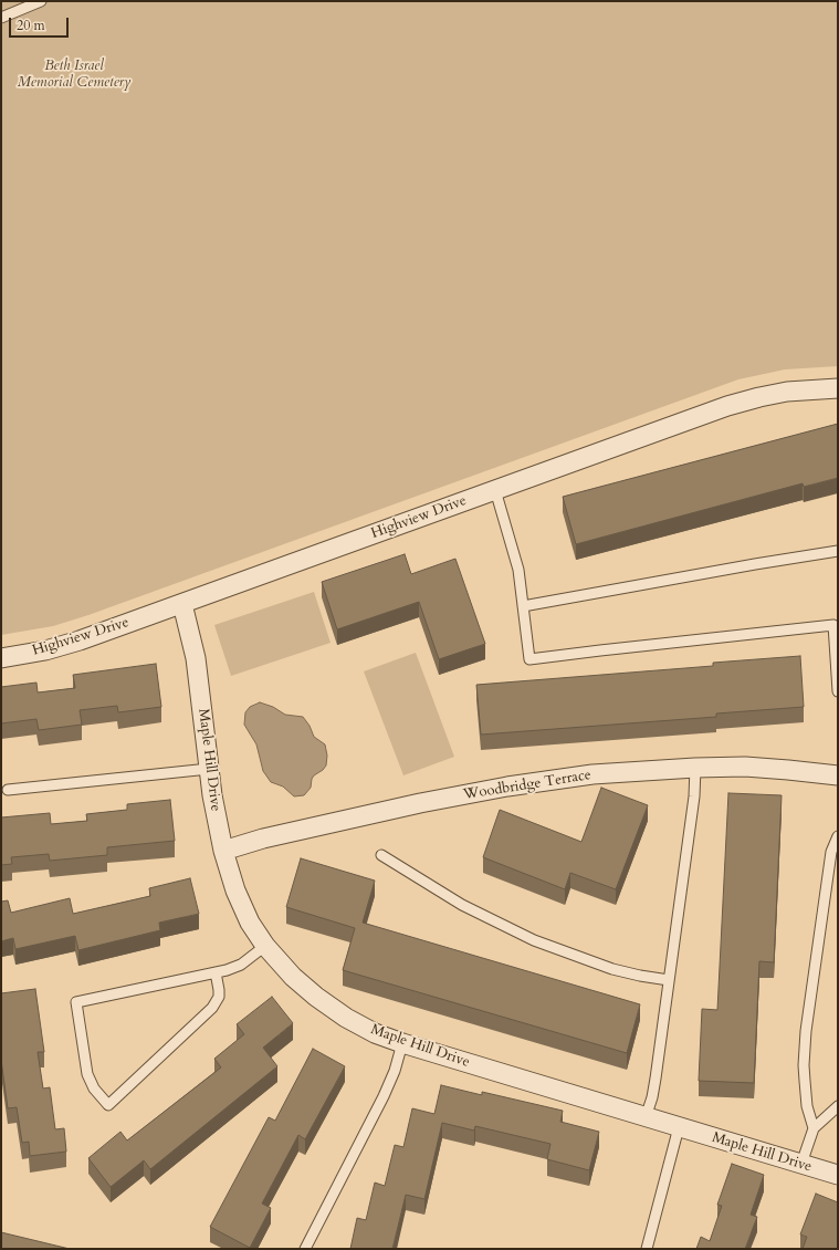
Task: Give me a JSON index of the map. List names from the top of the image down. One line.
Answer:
{"streets":{"street":["Highview Drive","Maple Hill Drive","Woodbridge Terrace"]},"crossings":[["Highview Drive","Maple Hill Drive"],["Maple Hill Drive","Woodbridge Terrace"]],"parks":["Beth Israel Memorial Cemetery"],"scale_bar":"20 m"}
